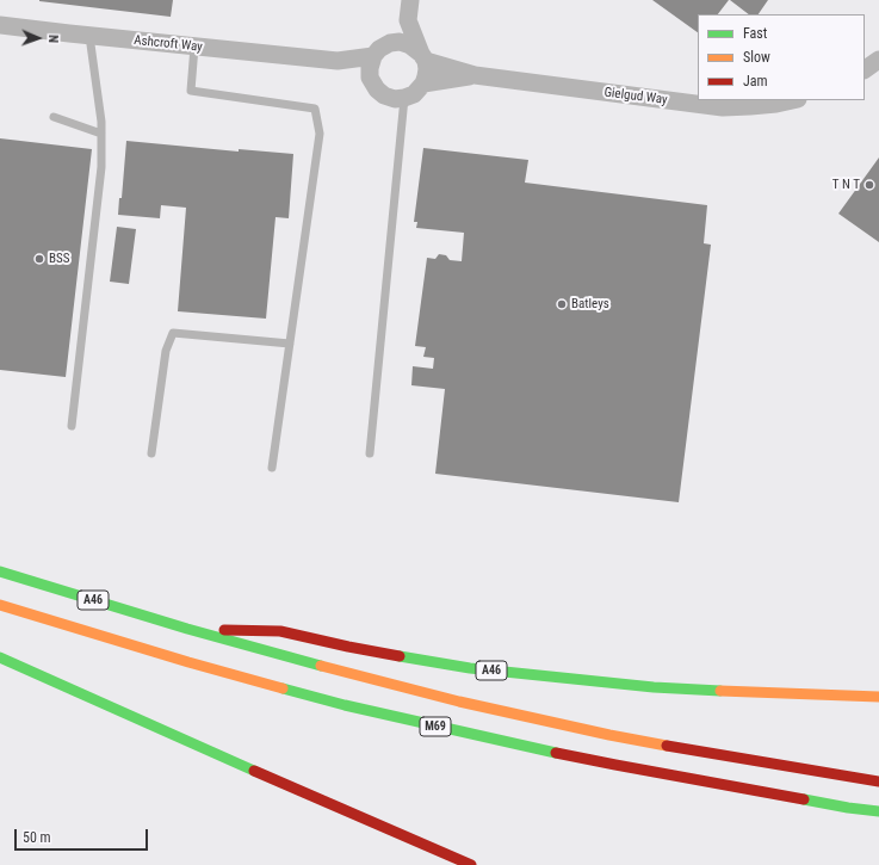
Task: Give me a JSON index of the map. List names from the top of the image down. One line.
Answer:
{"streets":{"highway":["A46","M69"],"street":["Ashcroft Way","Gielgud Way"]},"crossings":[["Ashcroft Way","Gielgud Way"],["A46","M69"]],"places":["T N T","BSS","Batleys"],"legend":["Fast","Slow","Jam"],"scale_bar":"50 m","north":"right"}
